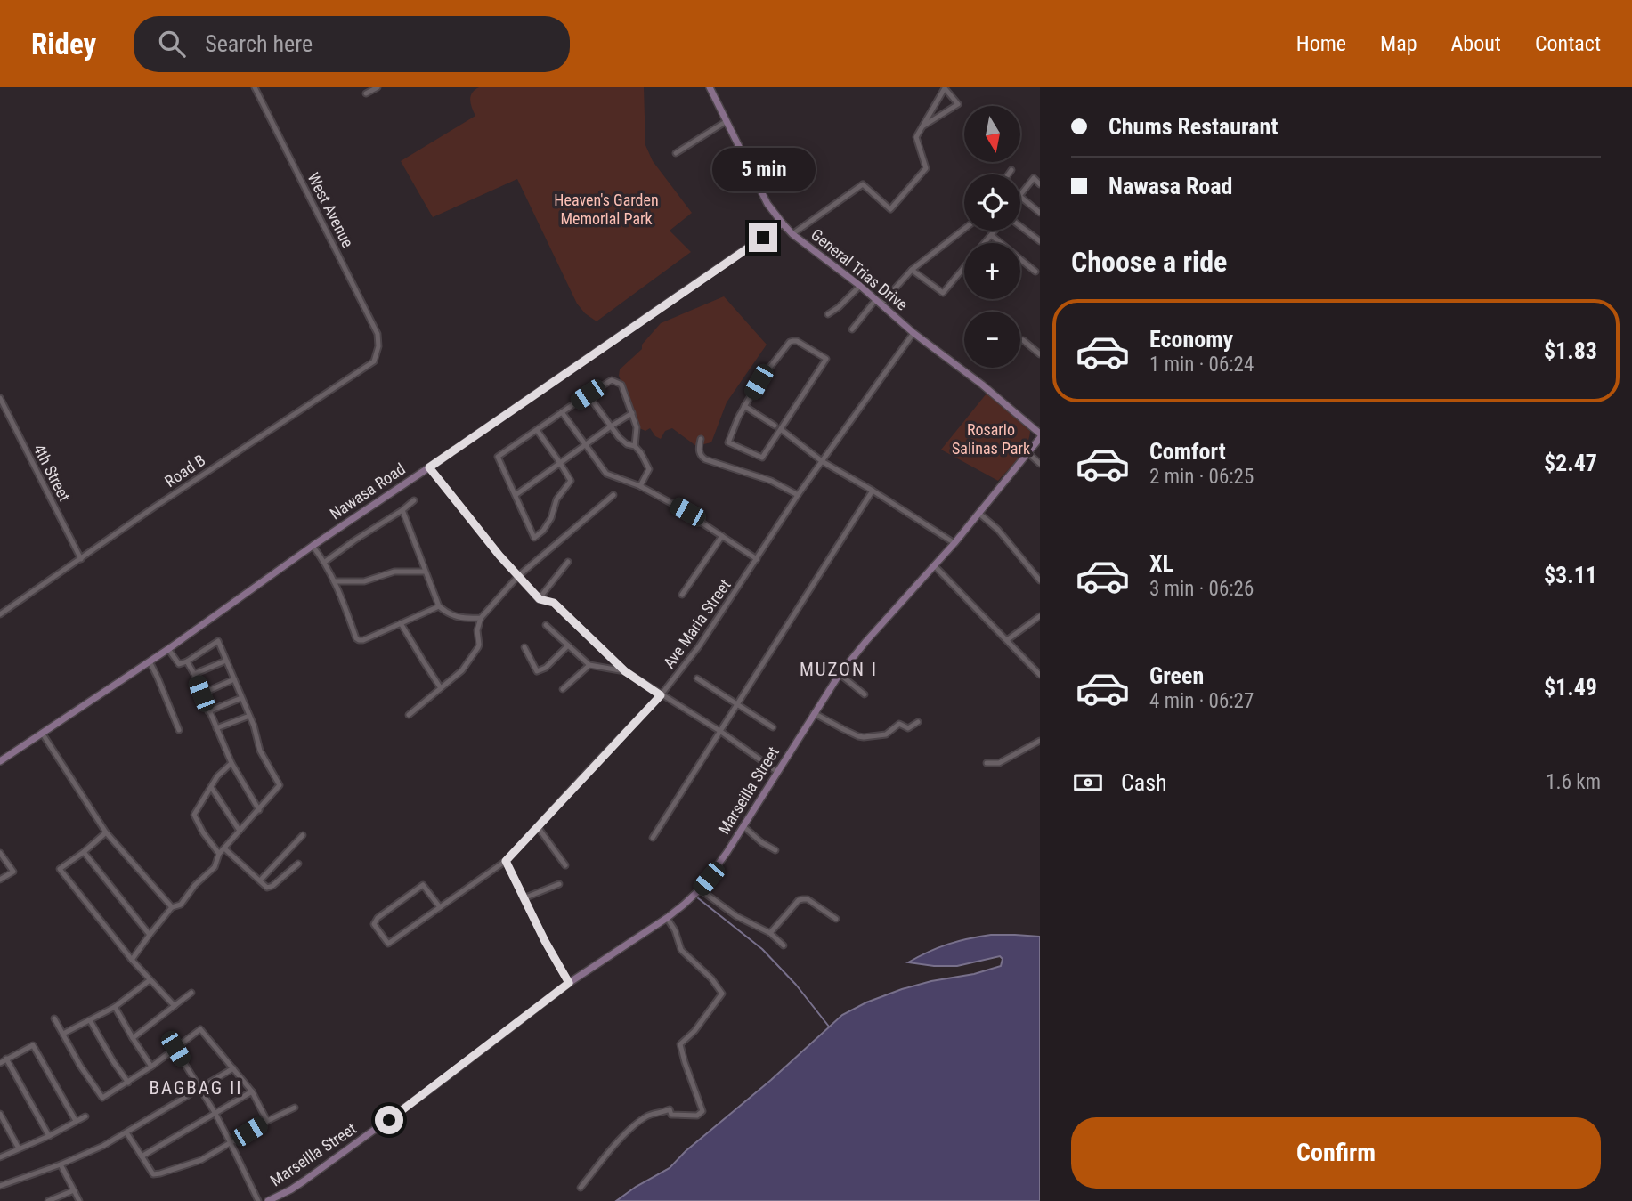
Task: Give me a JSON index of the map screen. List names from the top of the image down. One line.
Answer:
{"streets":{"main road":["General Trias Drive","Nawasa Road","Marseilla Street"],"street":["West Avenue","Road B","4th Street","Ave Maria Street"]},"crossings":[["West Avenue","Road B"],["General Trias Drive","Nawasa Road"],["General Trias Drive","Ave Maria Street"],["Road B","4th Street"]],"districts":["MUZON I","BAGBAG II"],"parks":["Heaven's Garden Memorial Park","Rosario Salinas Park"],"north":"bottom","page":{"header":"Ridey","search":"Search here","nav":["Home","Map","About","Contact"],"banner":["Chums Restaurant","Nawasa Road"],"map_buttons":["+","−"],"bubble":"5 min","heading":"Choose a ride","list":[{"name":"Economy","note":"1 min · 06:24","value":"$1.83"},{"name":"Comfort","note":"2 min · 06:25","value":"$2.47"},{"name":"XL","note":"3 min · 06:26","value":"$3.11"},{"name":"Green","note":"4 min · 06:27","value":"$1.49"}],"pay":["Cash","1.6 km"],"buttons":"Confirm"}}
